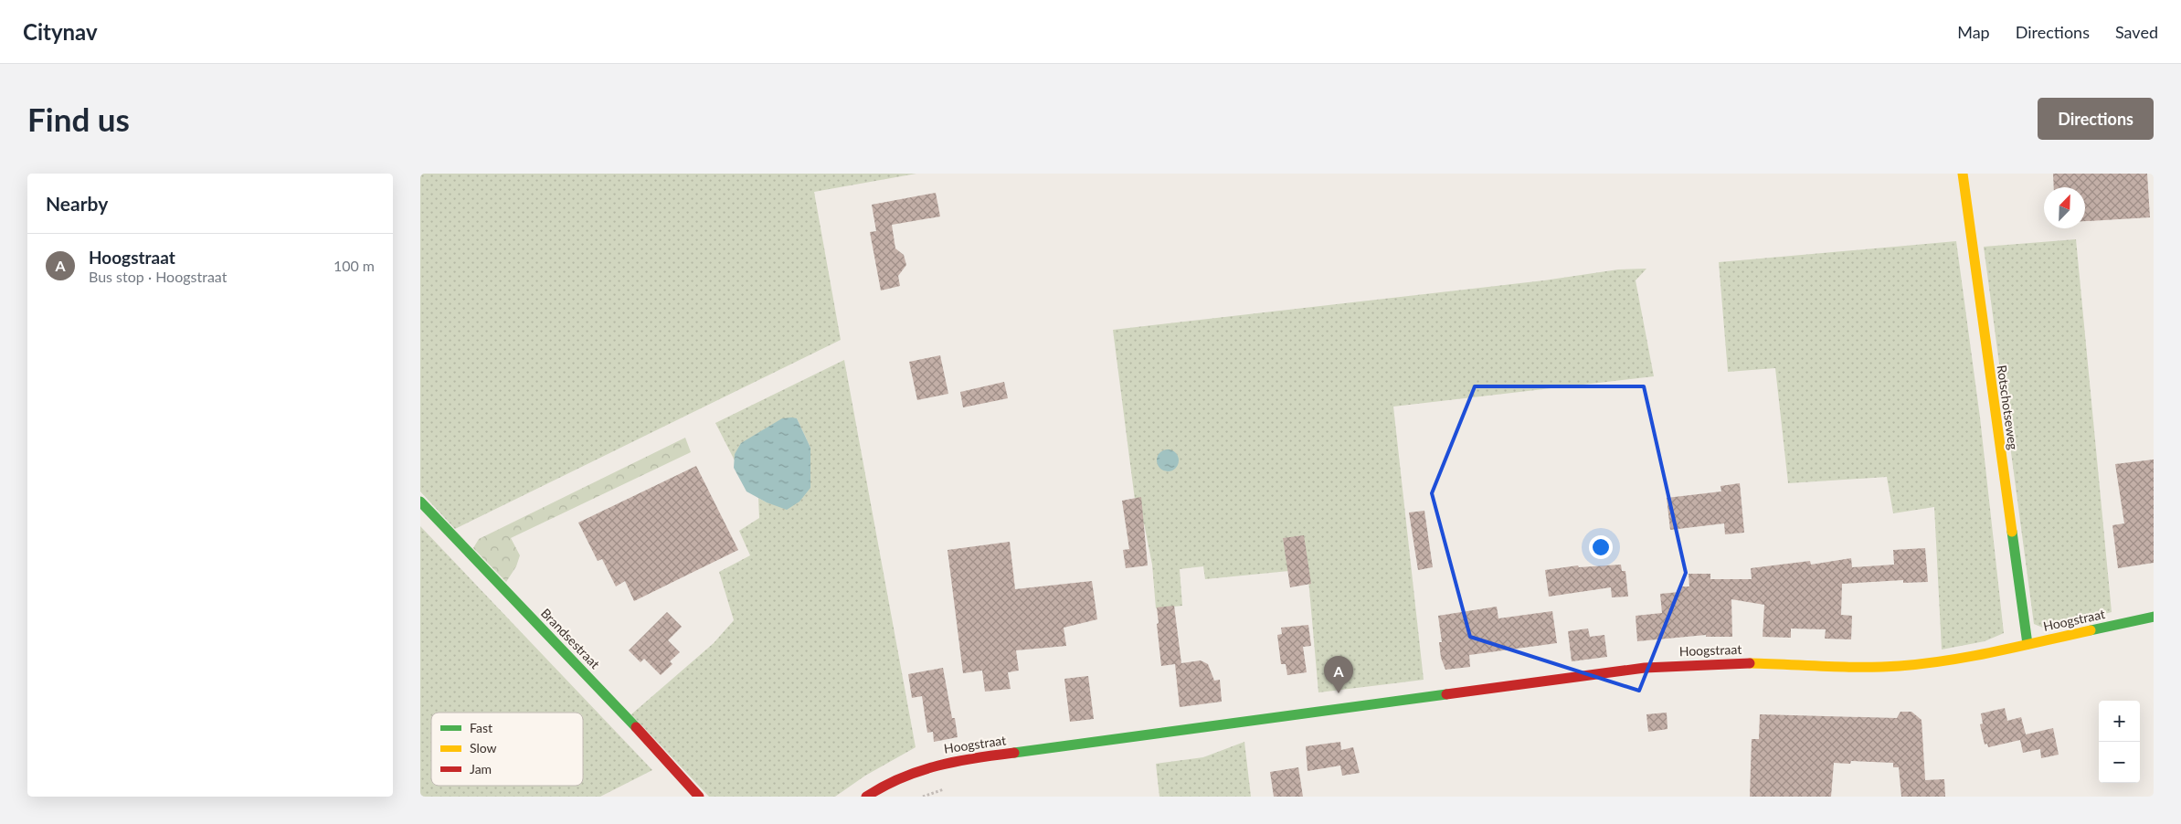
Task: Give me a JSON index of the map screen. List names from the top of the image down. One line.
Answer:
{"streets":{"street":["Rotschotseweg","Hoogstraat","Brandsestraat"]},"crossings":[["Rotschotseweg","Hoogstraat"]],"legend":["Fast","Slow","Jam"],"north":"top right","page":{"header":"Citynav","nav":["Map","Directions","Saved"],"buttons":"Directions","title":"Find us","heading":"Nearby","list":[{"mark":"A","name":"Hoogstraat","note":"Bus stop · Hoogstraat","value":"100 m"}],"pins":"A","map_buttons":["+","−"]}}
